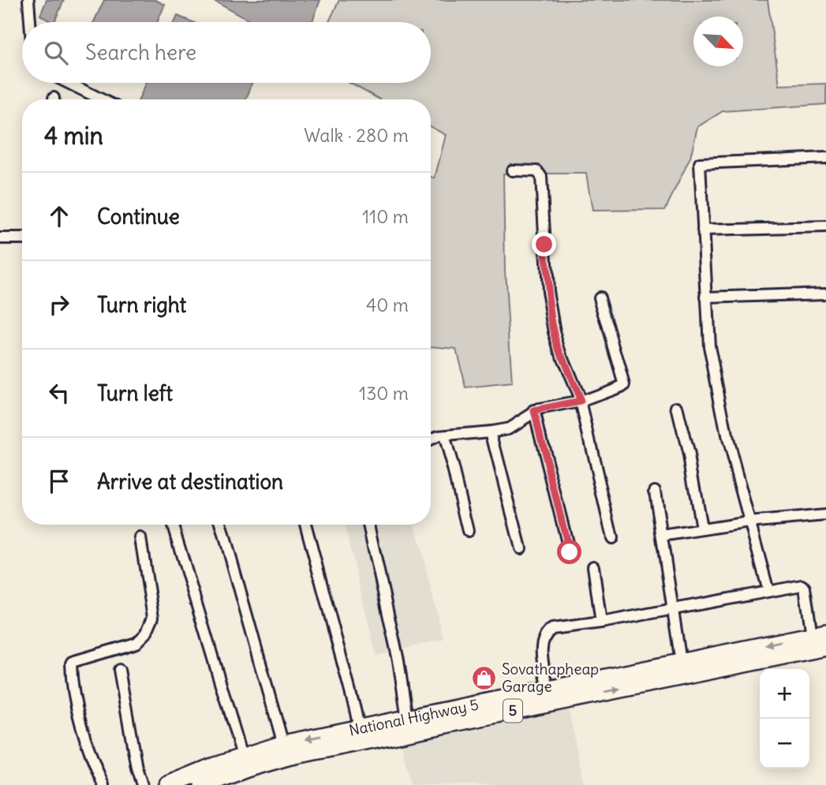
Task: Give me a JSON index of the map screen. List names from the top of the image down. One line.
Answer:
{"streets":{"highway":["5","National Highway 5"]},"places":{"shop":["Sovathapheap Garage"]},"north":"bottom right","page":{"search":"Search here","heading":["4 min","Walk · 280 m"],"list":[["Continue","110 m"],["Turn right","40 m"],["Turn left","130 m"],"Arrive at destination"],"map_buttons":["+","−"]}}
